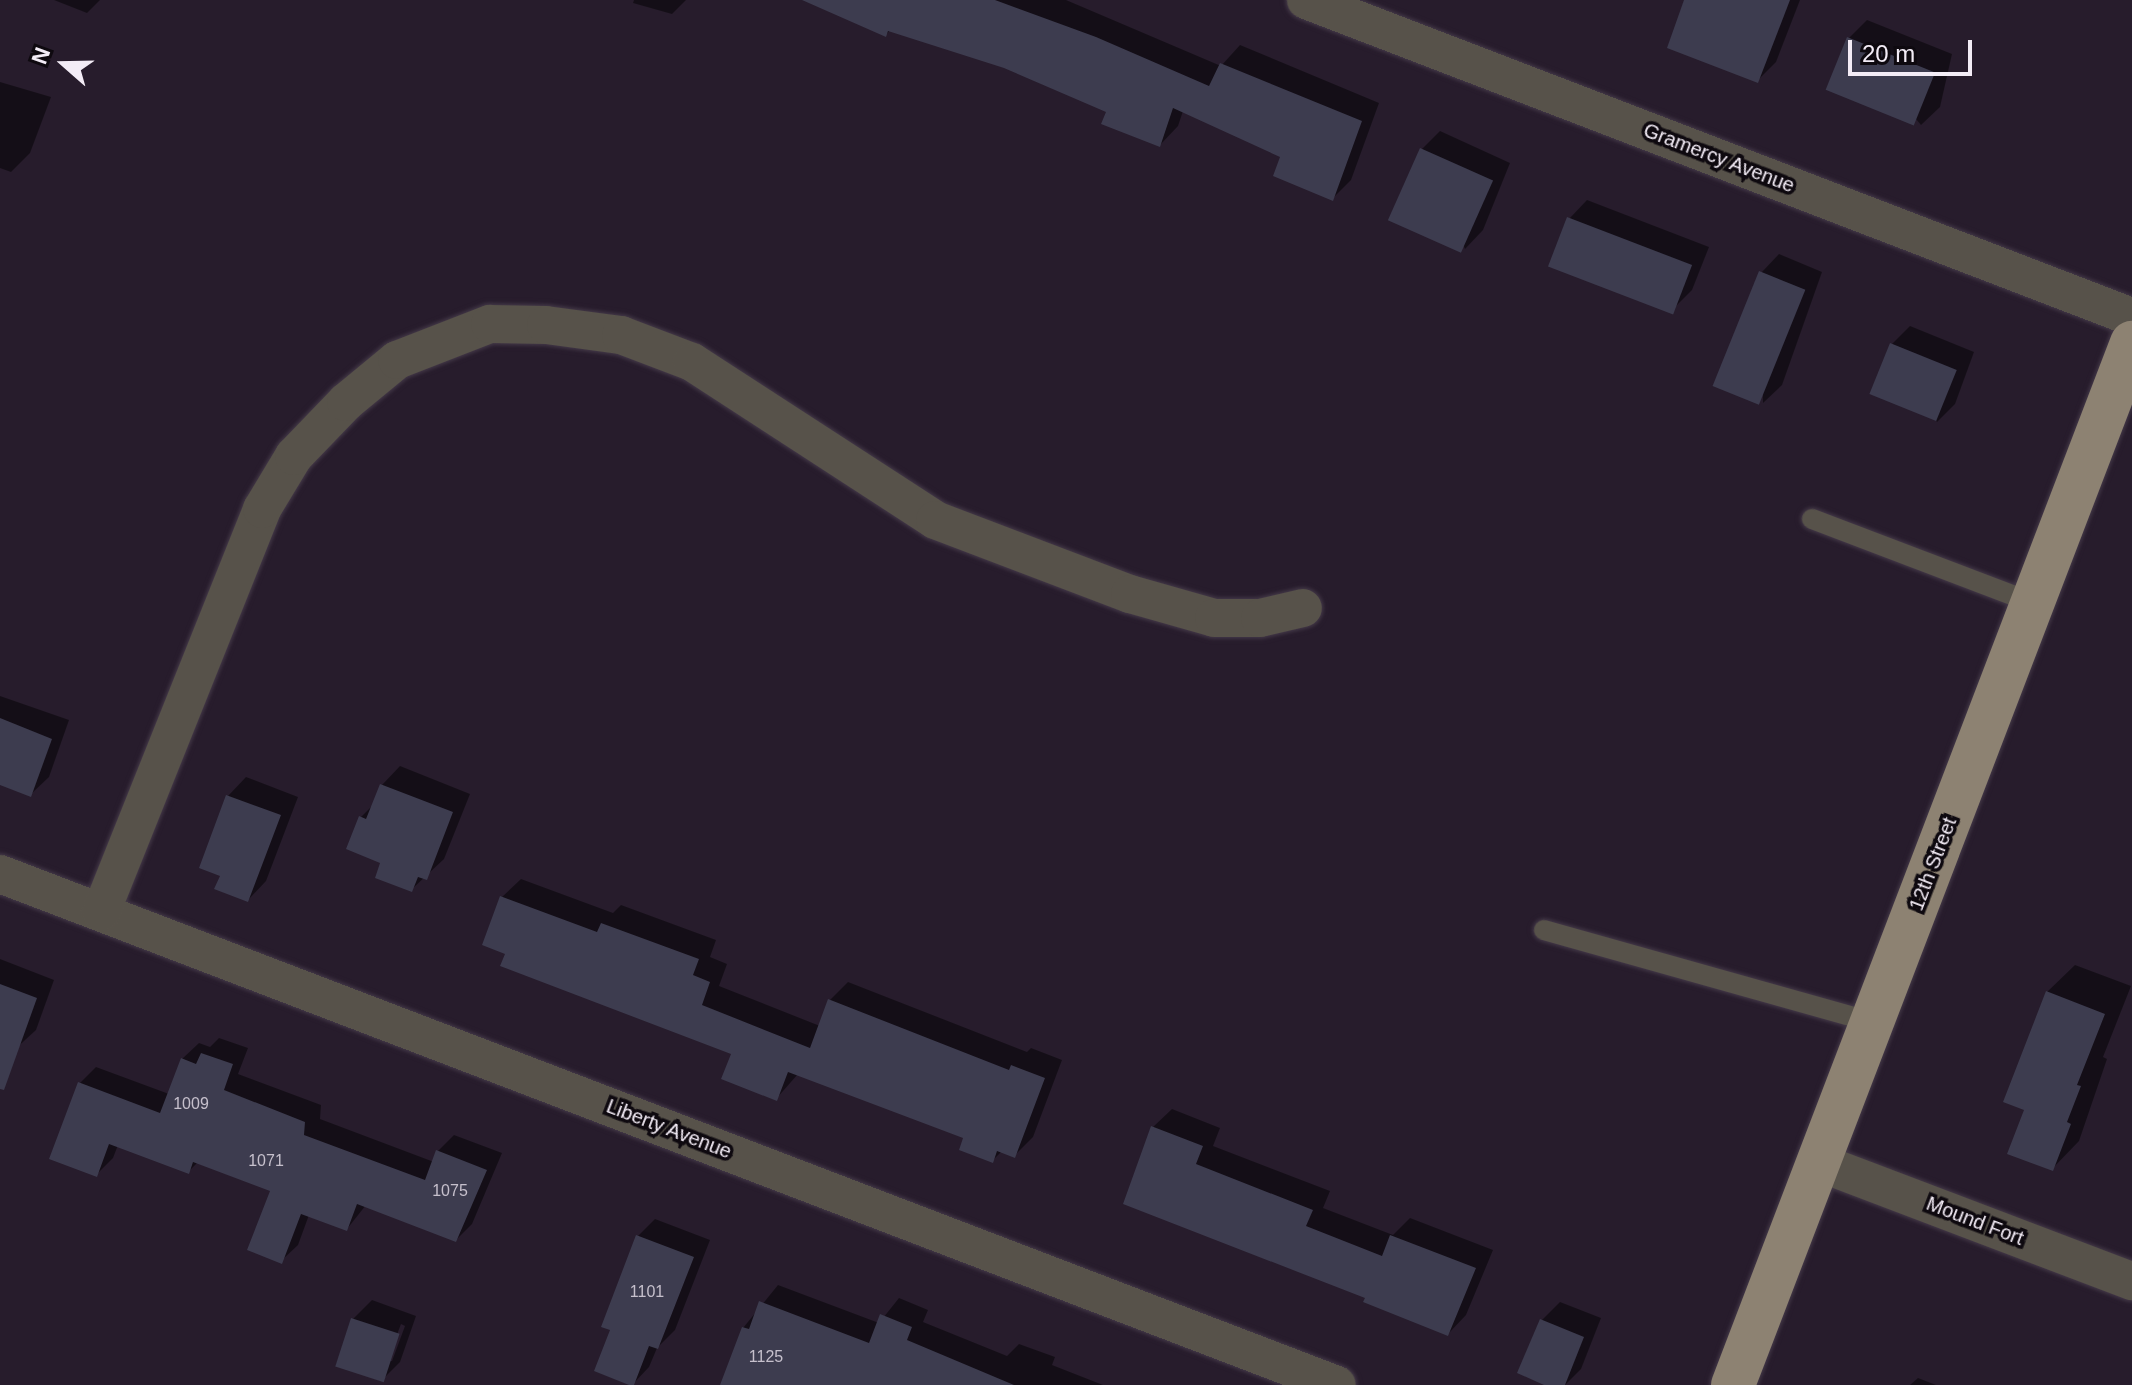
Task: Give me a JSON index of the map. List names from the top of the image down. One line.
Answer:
{"streets":{"main road":["12th Street"],"street":["Gramercy Avenue","Liberty Avenue","Mound Fort"]},"crossings":[["12th Street","Mound Fort"]],"house_numbers":["1009","1071","1075","1101","1125"],"scale_bar":"20 m","north":"left"}
